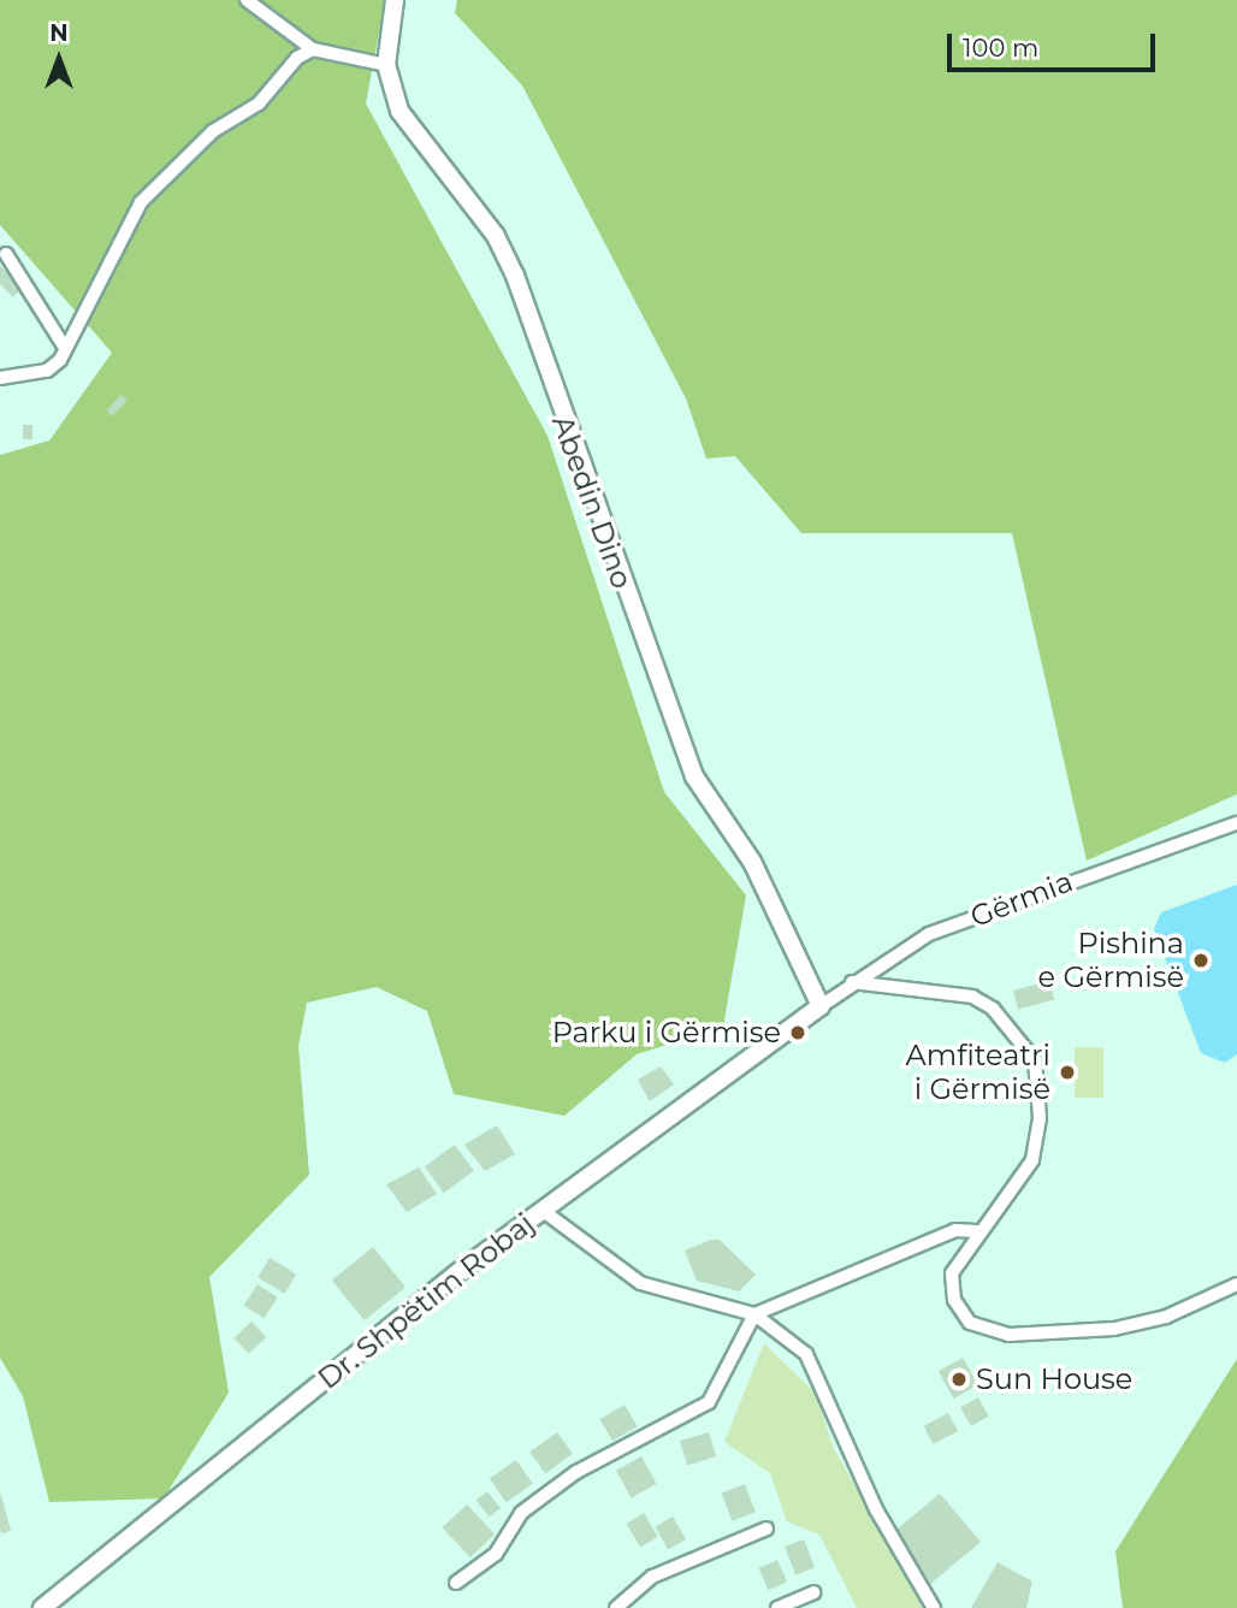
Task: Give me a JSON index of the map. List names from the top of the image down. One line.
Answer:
{"streets":{"street":["Abedin Dino","Gërmia","Dr. Shpëtim Robaj"]},"crossings":[["Abedin Dino","Gërmia"],["Abedin Dino","Dr. Shpëtim Robaj"],["Gërmia","Dr. Shpëtim Robaj"]],"places":["Pishina e Gërmisë","Parku i Gërmise","Amfiteatri i Gërmisë","Sun House"],"scale_bar":"100 m","north":"top"}
